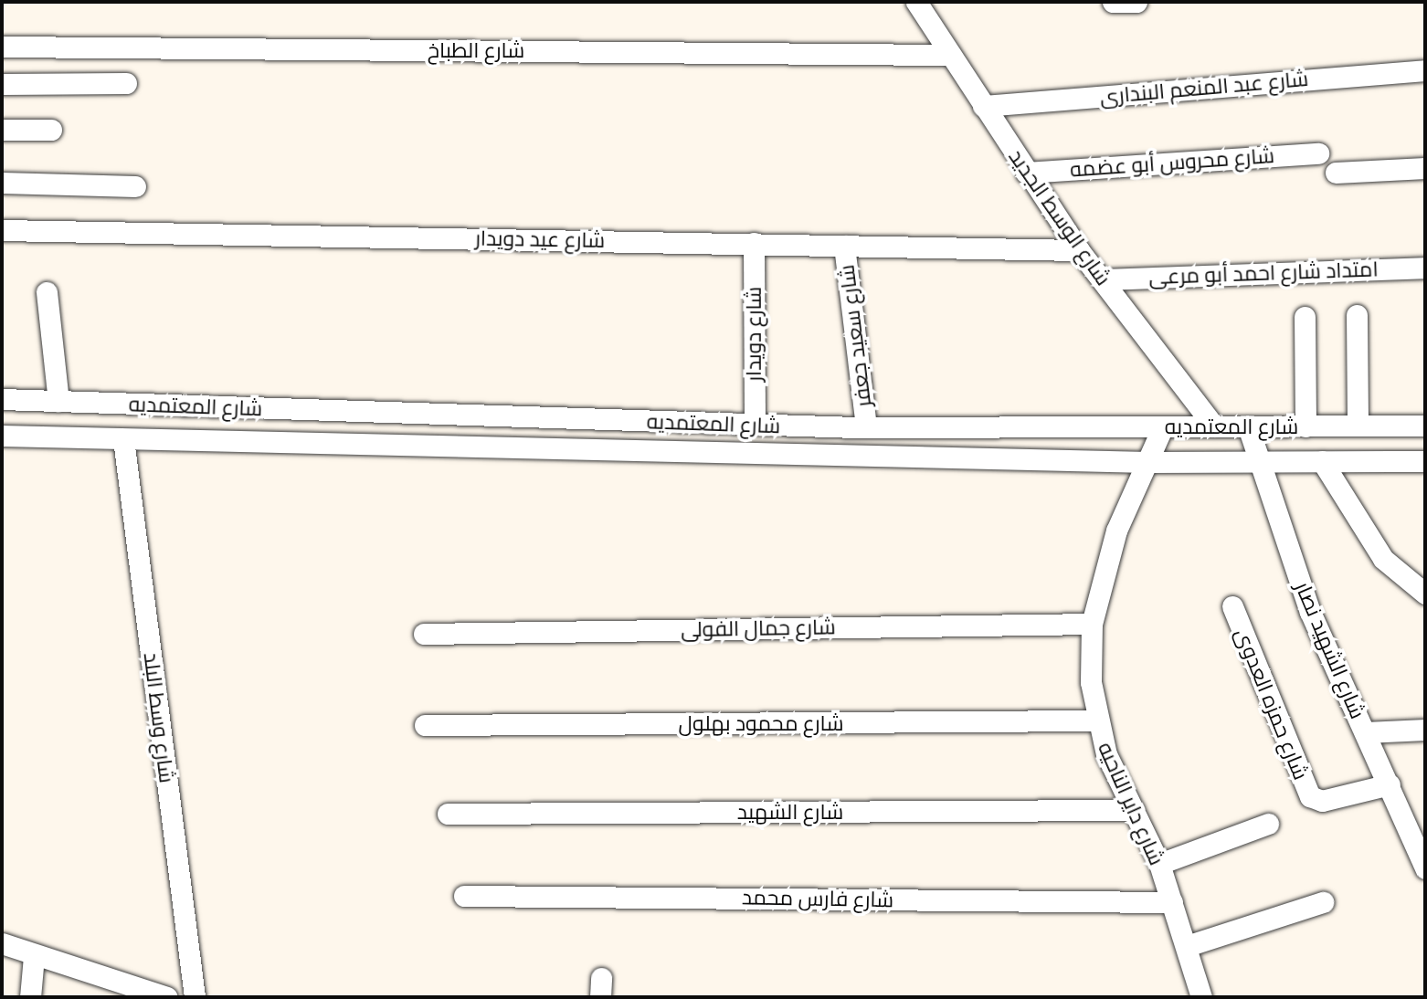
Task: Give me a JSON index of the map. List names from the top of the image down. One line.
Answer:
{"streets":{"street":["شارع الطباخ","شارع عبد المنعم البندارى","شارع محروس أبو عضمه","شارع الوسط الجديد","شارع عيد دويدار","امتداد شارع احمد أبو مرعى","شارع دويدار","شارع سعيد جعفر","شارع المعتمديه","شارع جمال الفولى","شارع الشهيد نصار","شارع حمزه العدوى","شارع وسط البلد","شارع محمود بهلول","شارع داير الناحيه","شارع الشهيد","شارع فارس محمد"]},"crossings":[["شارع الطباخ","شارع الوسط الجديد"],["شارع عبد المنعم البندارى","شارع الوسط الجديد"],["شارع محروس أبو عضمه","شارع الوسط الجديد"],["شارع الوسط الجديد","شارع عيد دويدار"],["شارع الوسط الجديد","امتداد شارع احمد أبو مرعى"],["شارع الوسط الجديد","شارع المعتمديه"],["شارع عيد دويدار","شارع دويدار"],["شارع عيد دويدار","شارع سعيد جعفر"],["شارع دويدار","شارع المعتمديه"],["شارع سعيد جعفر","شارع المعتمديه"],["شارع المعتمديه","شارع الشهيد نصار"],["شارع المعتمديه","شارع وسط البلد"],["شارع المعتمديه","شارع داير الناحيه"],["شارع جمال الفولى","شارع داير الناحيه"],["شارع الشهيد نصار","شارع حمزه العدوى"],["شارع محمود بهلول","شارع داير الناحيه"],["شارع داير الناحيه","شارع الشهيد"],["شارع داير الناحيه","شارع فارس محمد"]]}
